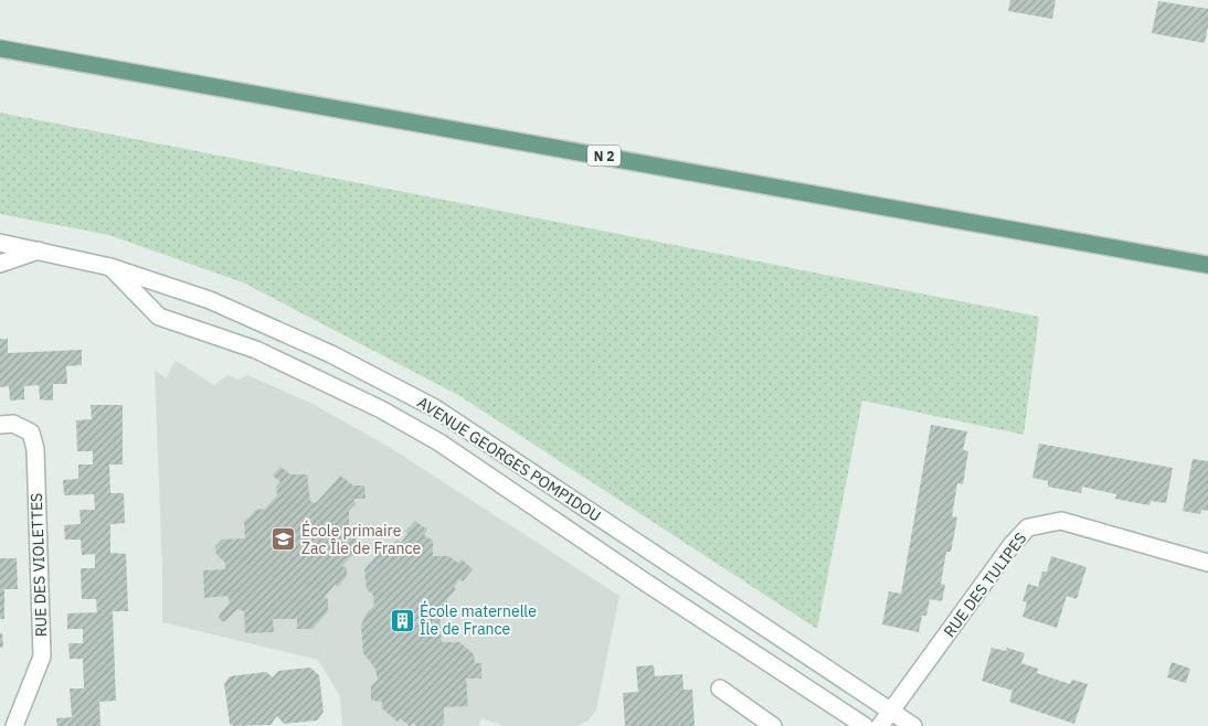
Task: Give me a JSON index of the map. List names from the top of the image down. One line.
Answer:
{"streets":{"main road":["N 2","AVENUE GEORGES POMPIDOU","RUE DES VIOLETTES","RUE DES TULIPES"]},"crossings":[["AVENUE GEORGES POMPIDOU","RUE DES TULIPES"]],"places":{"school or university":["École primaire Zac Île de France"],"building":["École maternelle Île de France"]}}
